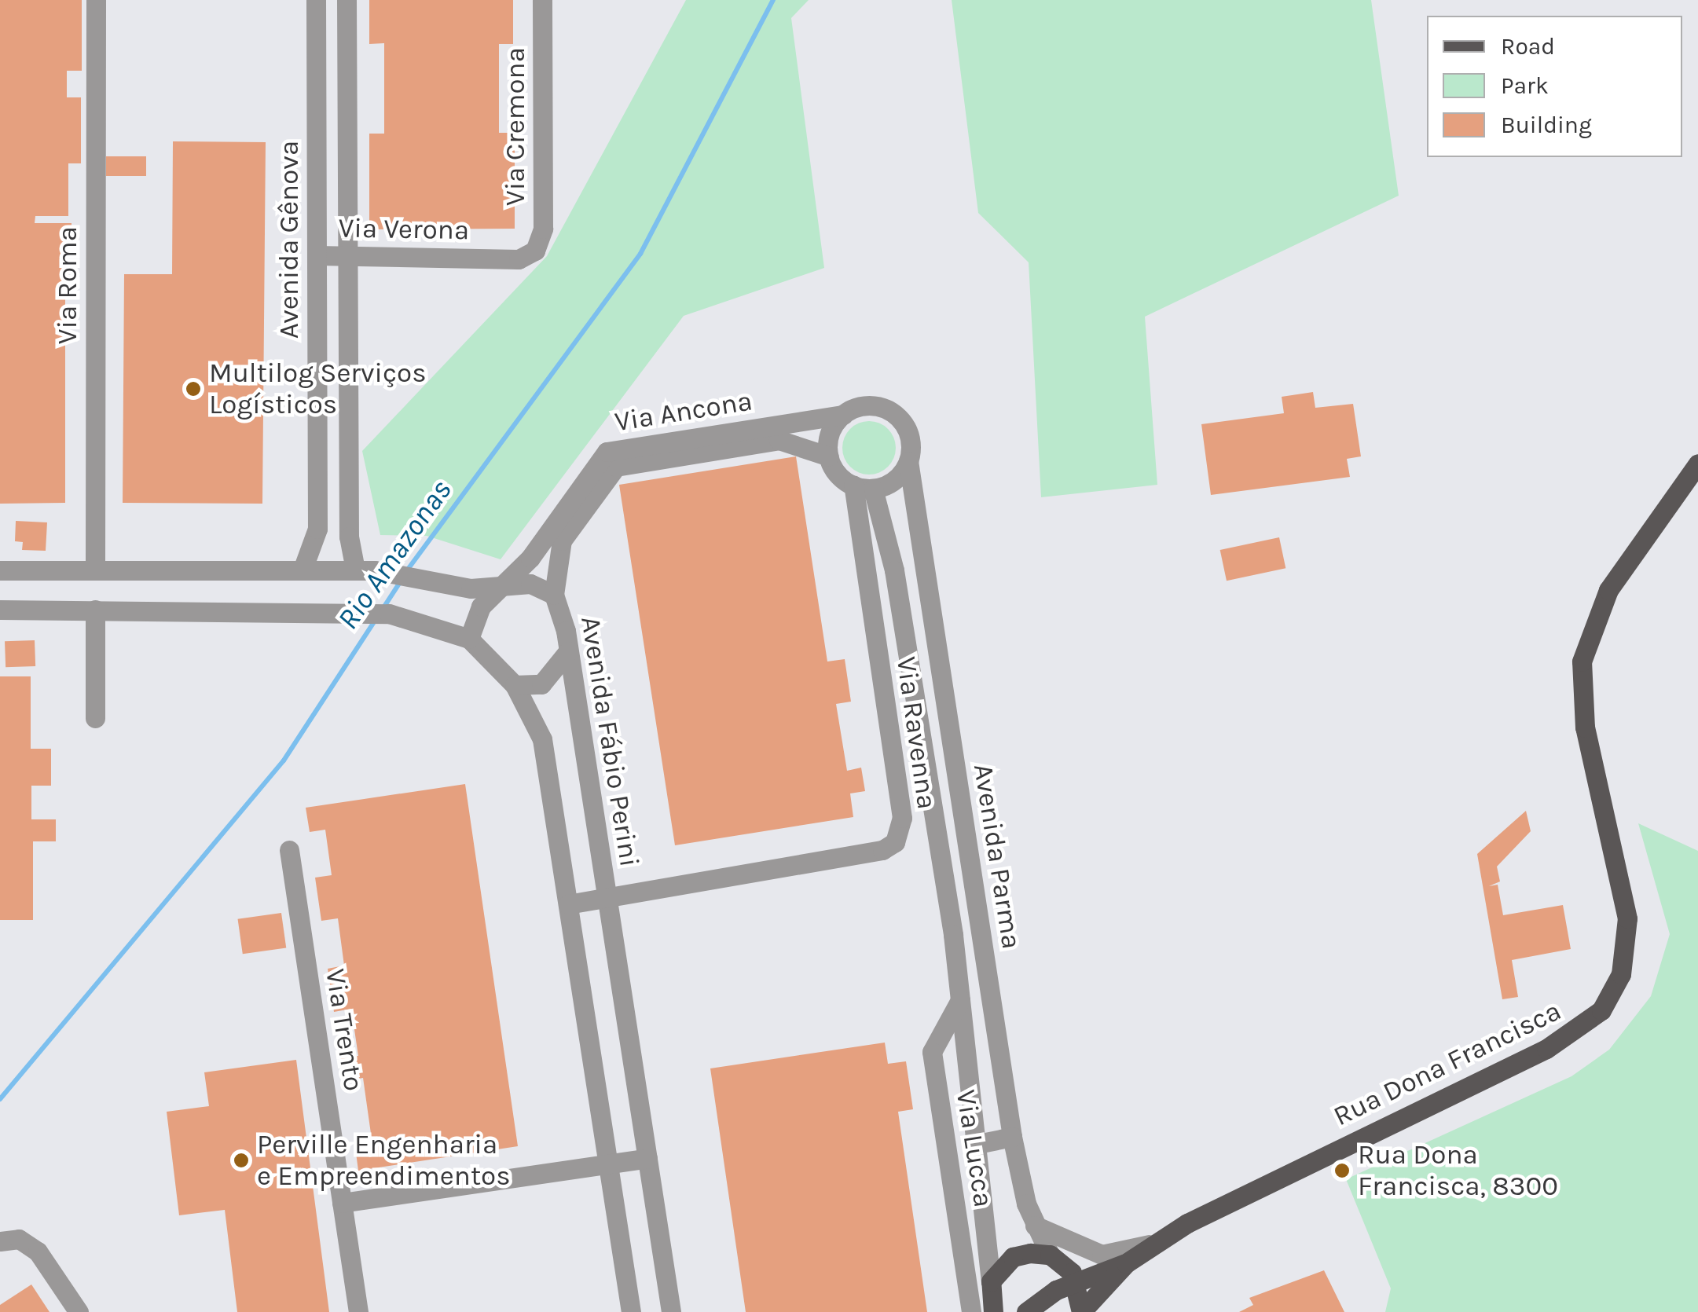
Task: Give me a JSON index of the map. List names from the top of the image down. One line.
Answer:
{"streets":{"main road":["Rua Dona Francisca"],"street":["Via Cremona","Via Verona","Avenida Gênova","Via Roma","Via Ancona","Via Ravenna","Avenida Fábio Perini","Avenida Parma","Via Trento","Via Lucca"]},"crossings":[["Via Cremona","Via Verona"],["Via Verona","Avenida Gênova"],["Avenida Gênova","Avenida Fábio Perini"],["Via Roma","Avenida Fábio Perini"],["Via Ancona","Via Ravenna"],["Via Ancona","Avenida Fábio Perini"],["Via Ancona","Avenida Parma"],["Via Ravenna","Avenida Fábio Perini"],["Via Ravenna","Avenida Parma"],["Avenida Parma","Via Lucca"]],"water":["Rio Amazonas"],"places":["Multilog Serviços Logísticos","Perville Engenharia e Empreendimentos","Rua Dona Francisca, 8300"],"legend":["Road","Park","Building"]}
